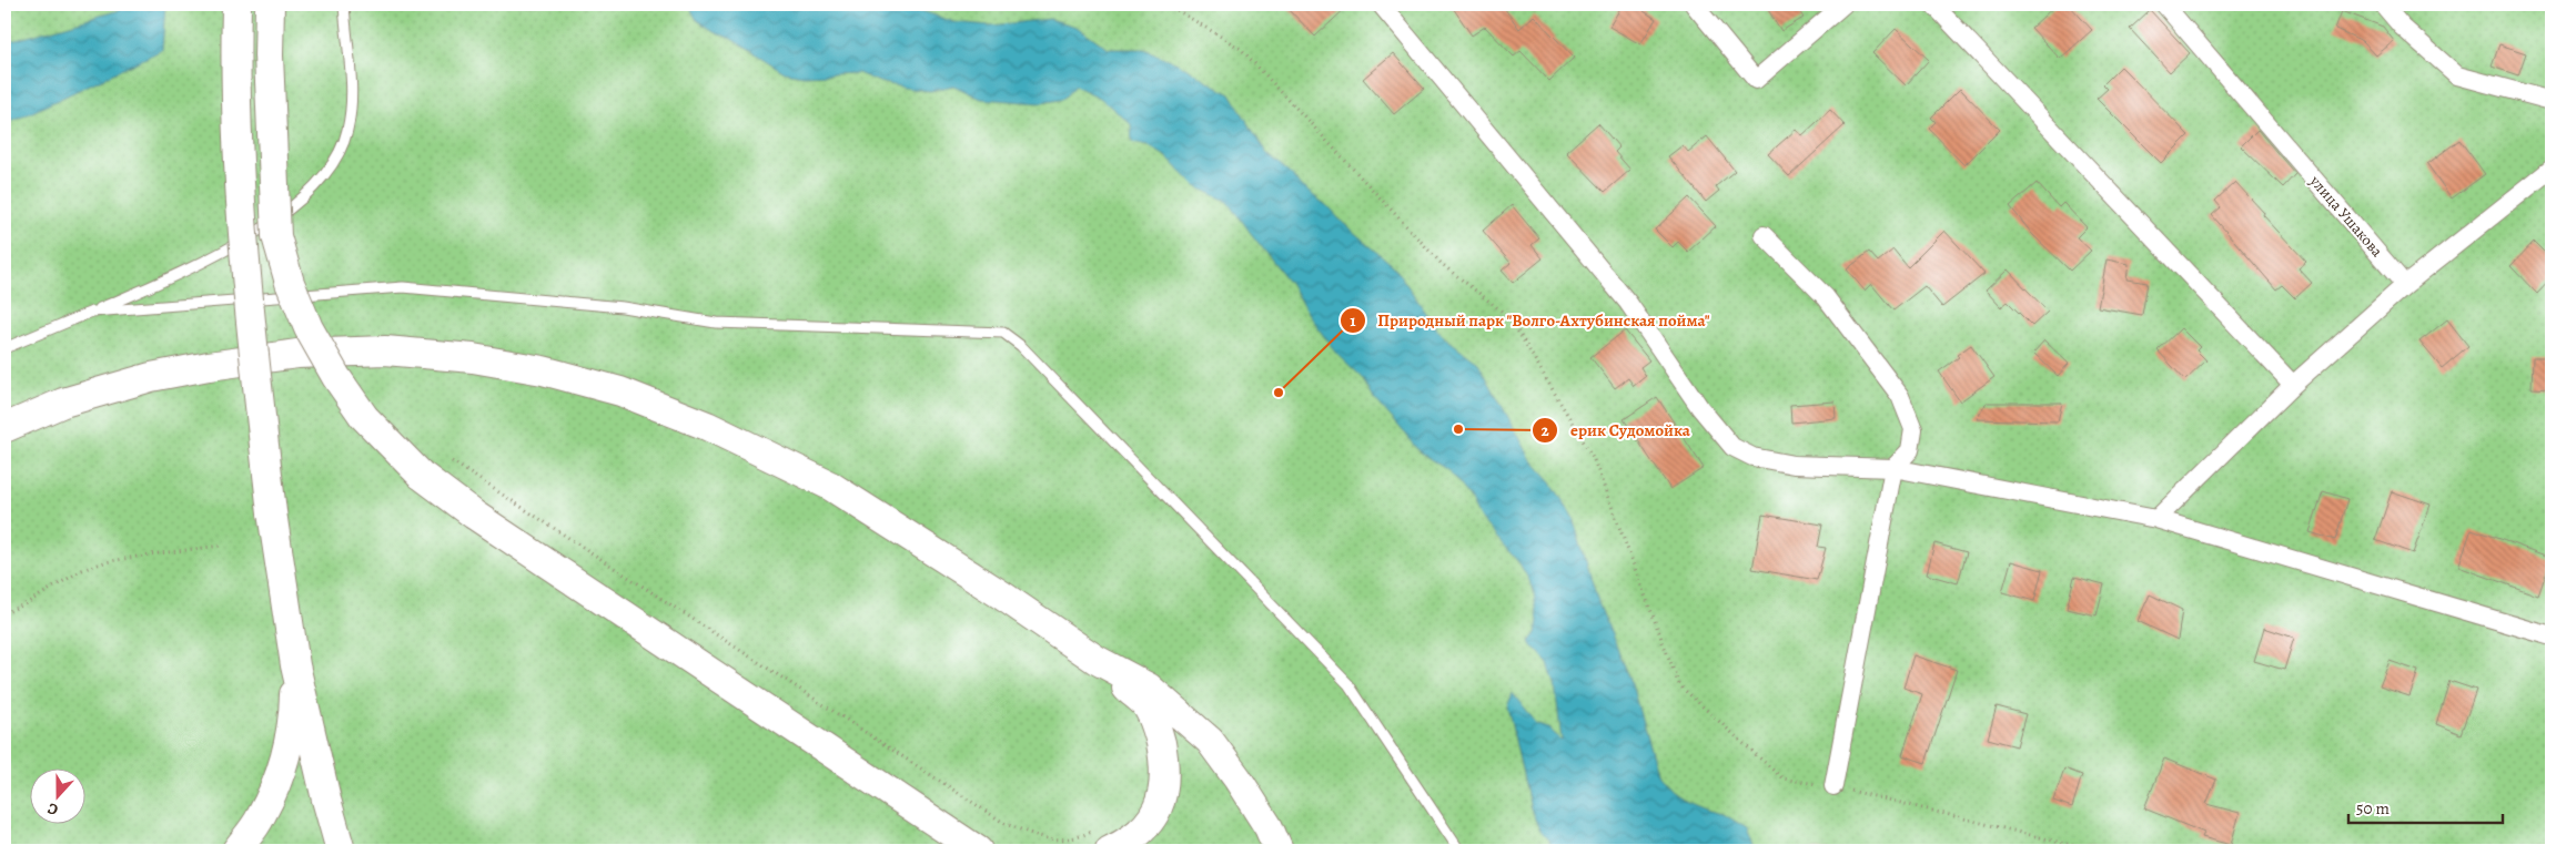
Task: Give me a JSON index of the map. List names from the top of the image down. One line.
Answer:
{"streets":{"street":["улица Ушакова"]},"places":["Природный парк \"Волго-Ахтубинская пойма\"","ерик Судомойка"],"scale_bar":"50 m","north":"bottom"}
